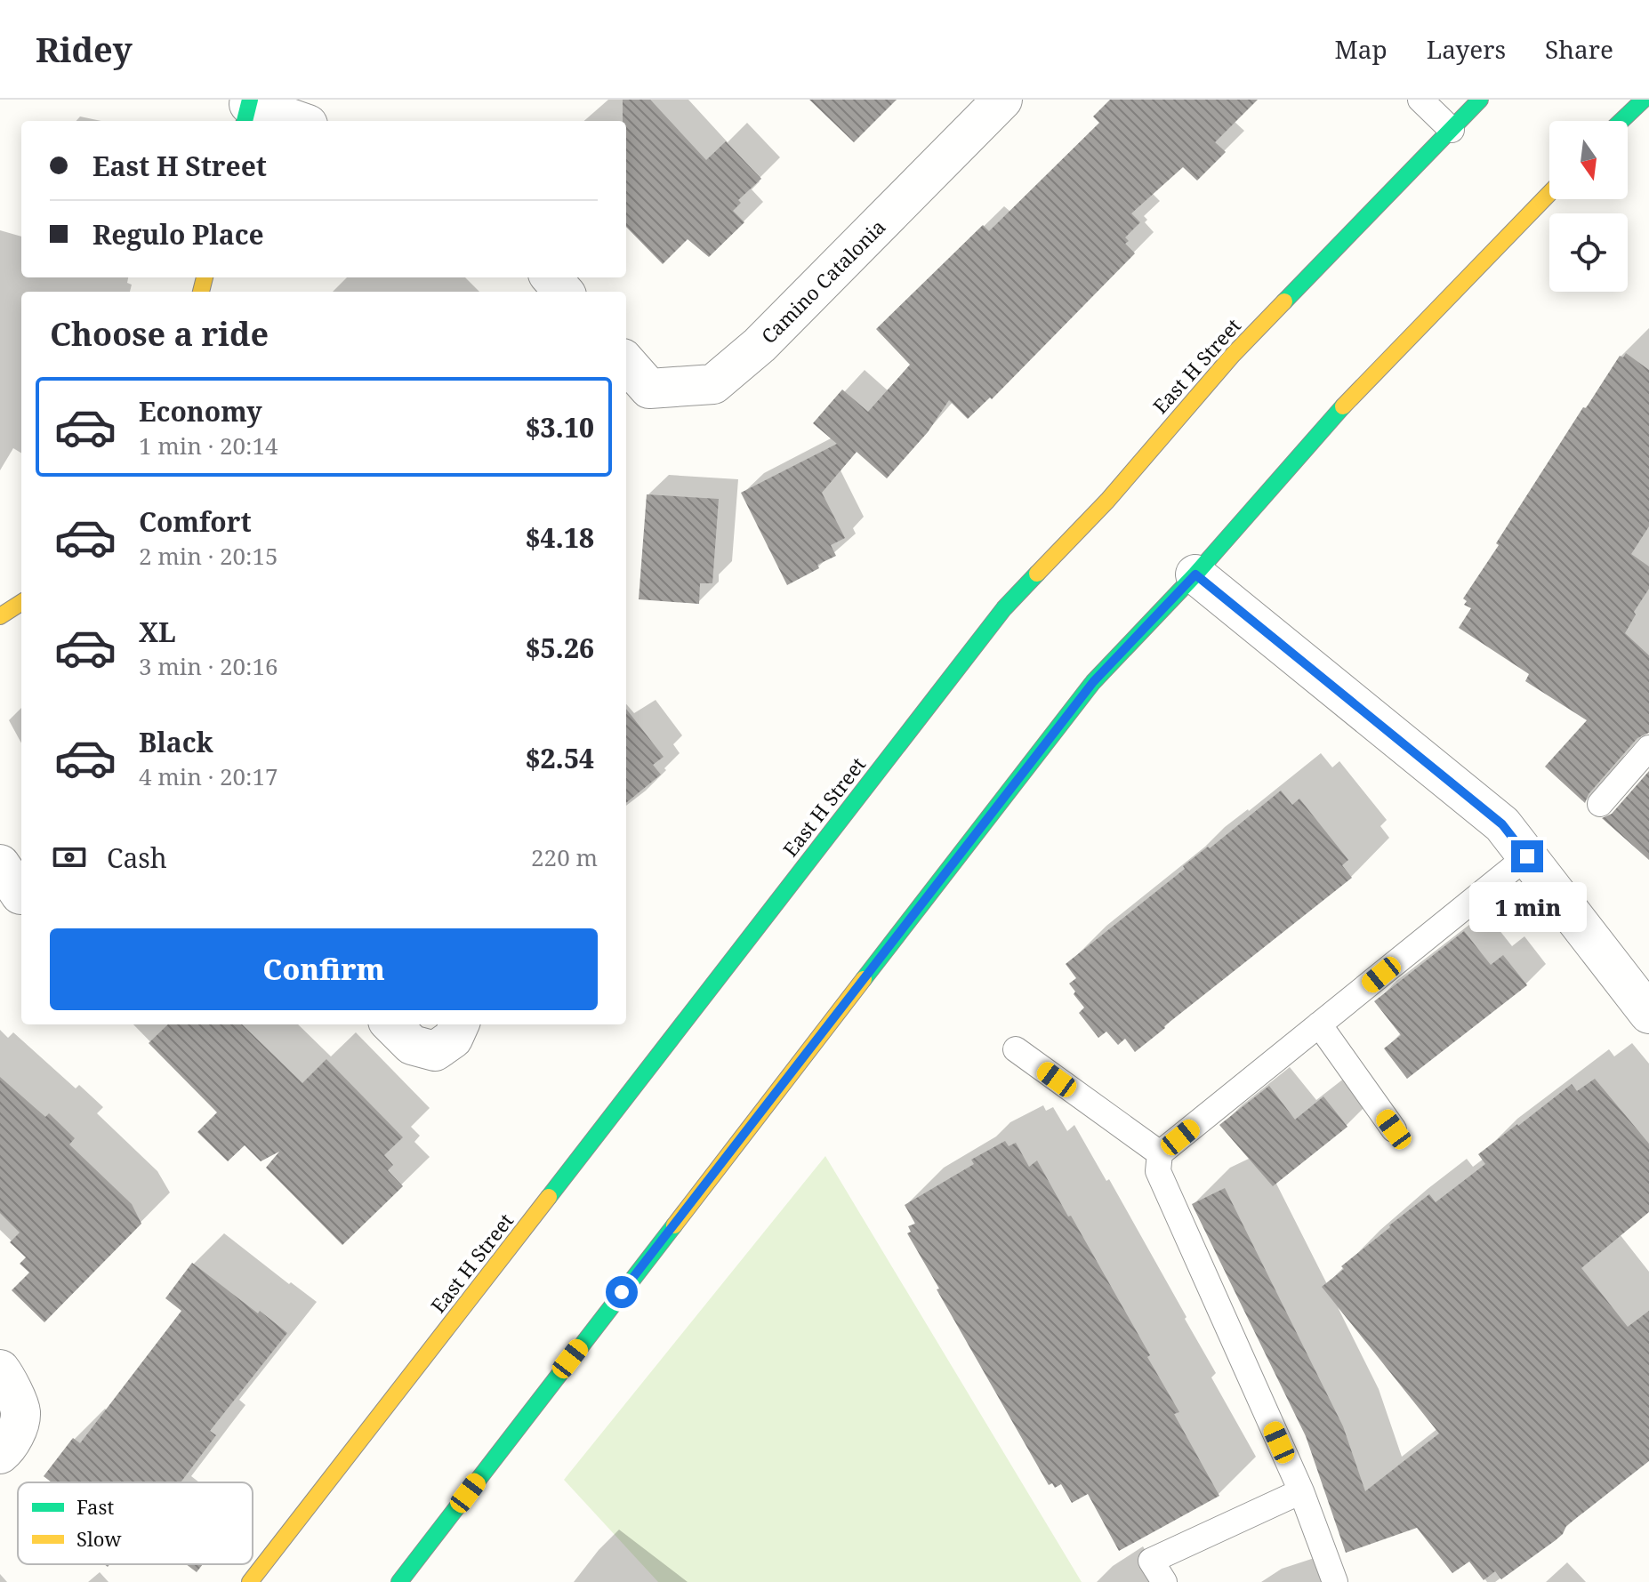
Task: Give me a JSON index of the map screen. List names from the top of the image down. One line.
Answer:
{"streets":{"main road":["East H Street"],"street":["Camino Catalonia"]},"legend":["Fast","Slow"],"north":"bottom","page":{"header":"Ridey","nav":["Map","Layers","Share"],"banner":["East H Street","Regulo Place"],"heading":"Choose a ride","list":[{"name":"Economy","note":"1 min · 20:14","value":"$3.10"},{"name":"Comfort","note":"2 min · 20:15","value":"$4.18"},{"name":"XL","note":"3 min · 20:16","value":"$5.26"},{"name":"Black","note":"4 min · 20:17","value":"$2.54"}],"pay":["Cash","220 m"],"bubble":"1 min","buttons":"Confirm"}}
